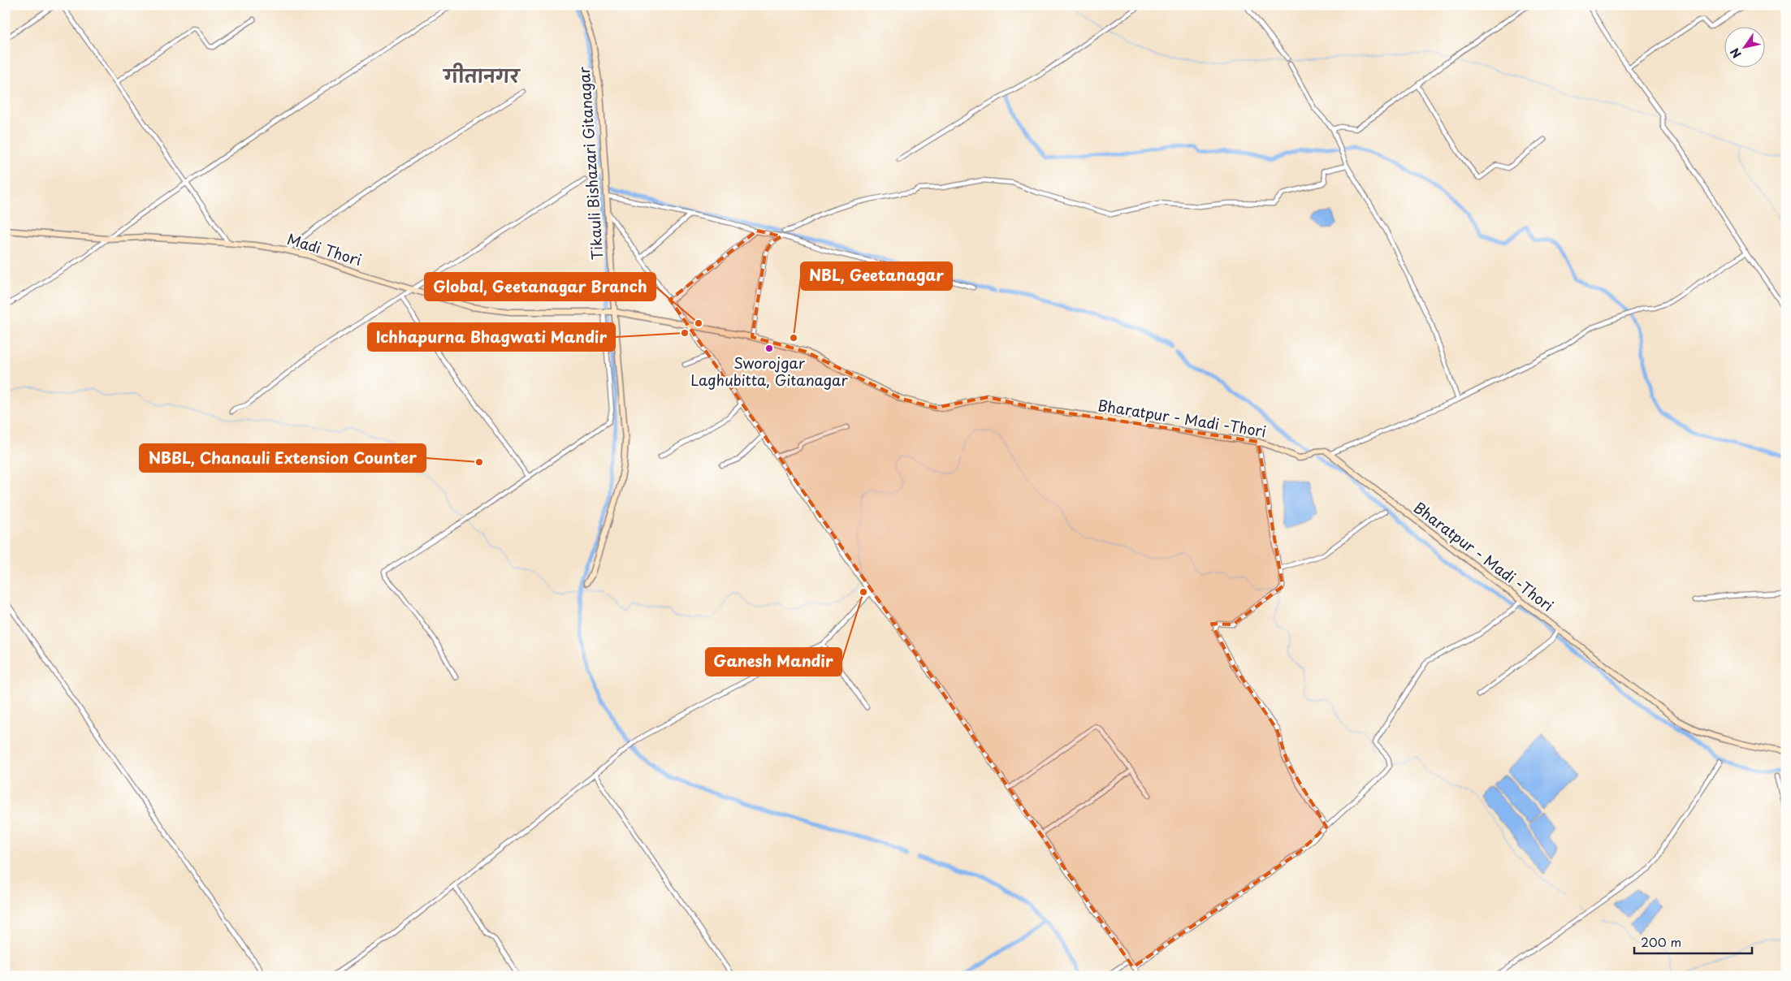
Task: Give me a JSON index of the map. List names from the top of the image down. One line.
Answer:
{"streets":{"main road":["Tikauli Bishazari Gitanagar","Madi Thori","Bharatpur - Madi -Thori"]},"crossings":[["Tikauli Bishazari Gitanagar","Madi Thori"],["Tikauli Bishazari Gitanagar","Bharatpur - Madi -Thori"],["Madi Thori","Bharatpur - Madi -Thori"]],"districts":["गीतानगर"],"places":["Global, Geetanagar Branch","Ichhapurna Bhagwati Mandir","NBL, Geetanagar","Sworojgar Laghubitta, Gitanagar","NBBL, Chanauli Extension Counter","Ganesh Mandir"],"scale_bar":"200 m","north":"bottom left"}
